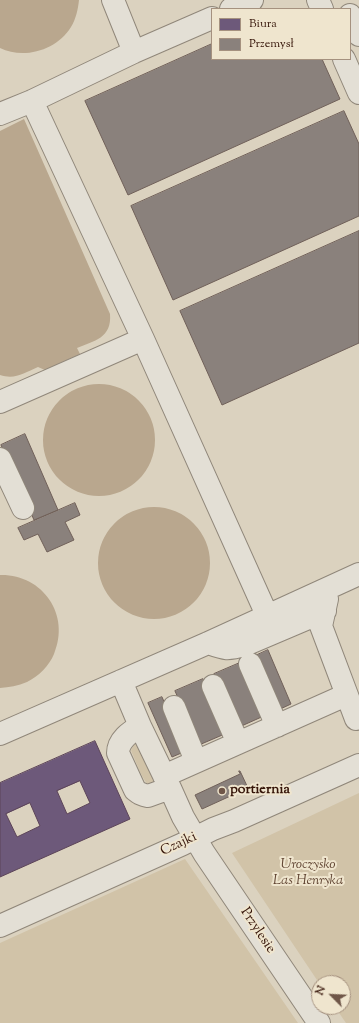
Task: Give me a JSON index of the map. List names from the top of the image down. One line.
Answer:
{"streets":{"street":["Czajki","Przylesie"]},"crossings":[["Czajki","Przylesie"]],"parks":["Uroczysko Las Henryka"],"places":["portiernia"],"legend":["Biura","Przemysł"],"north":"top left"}
